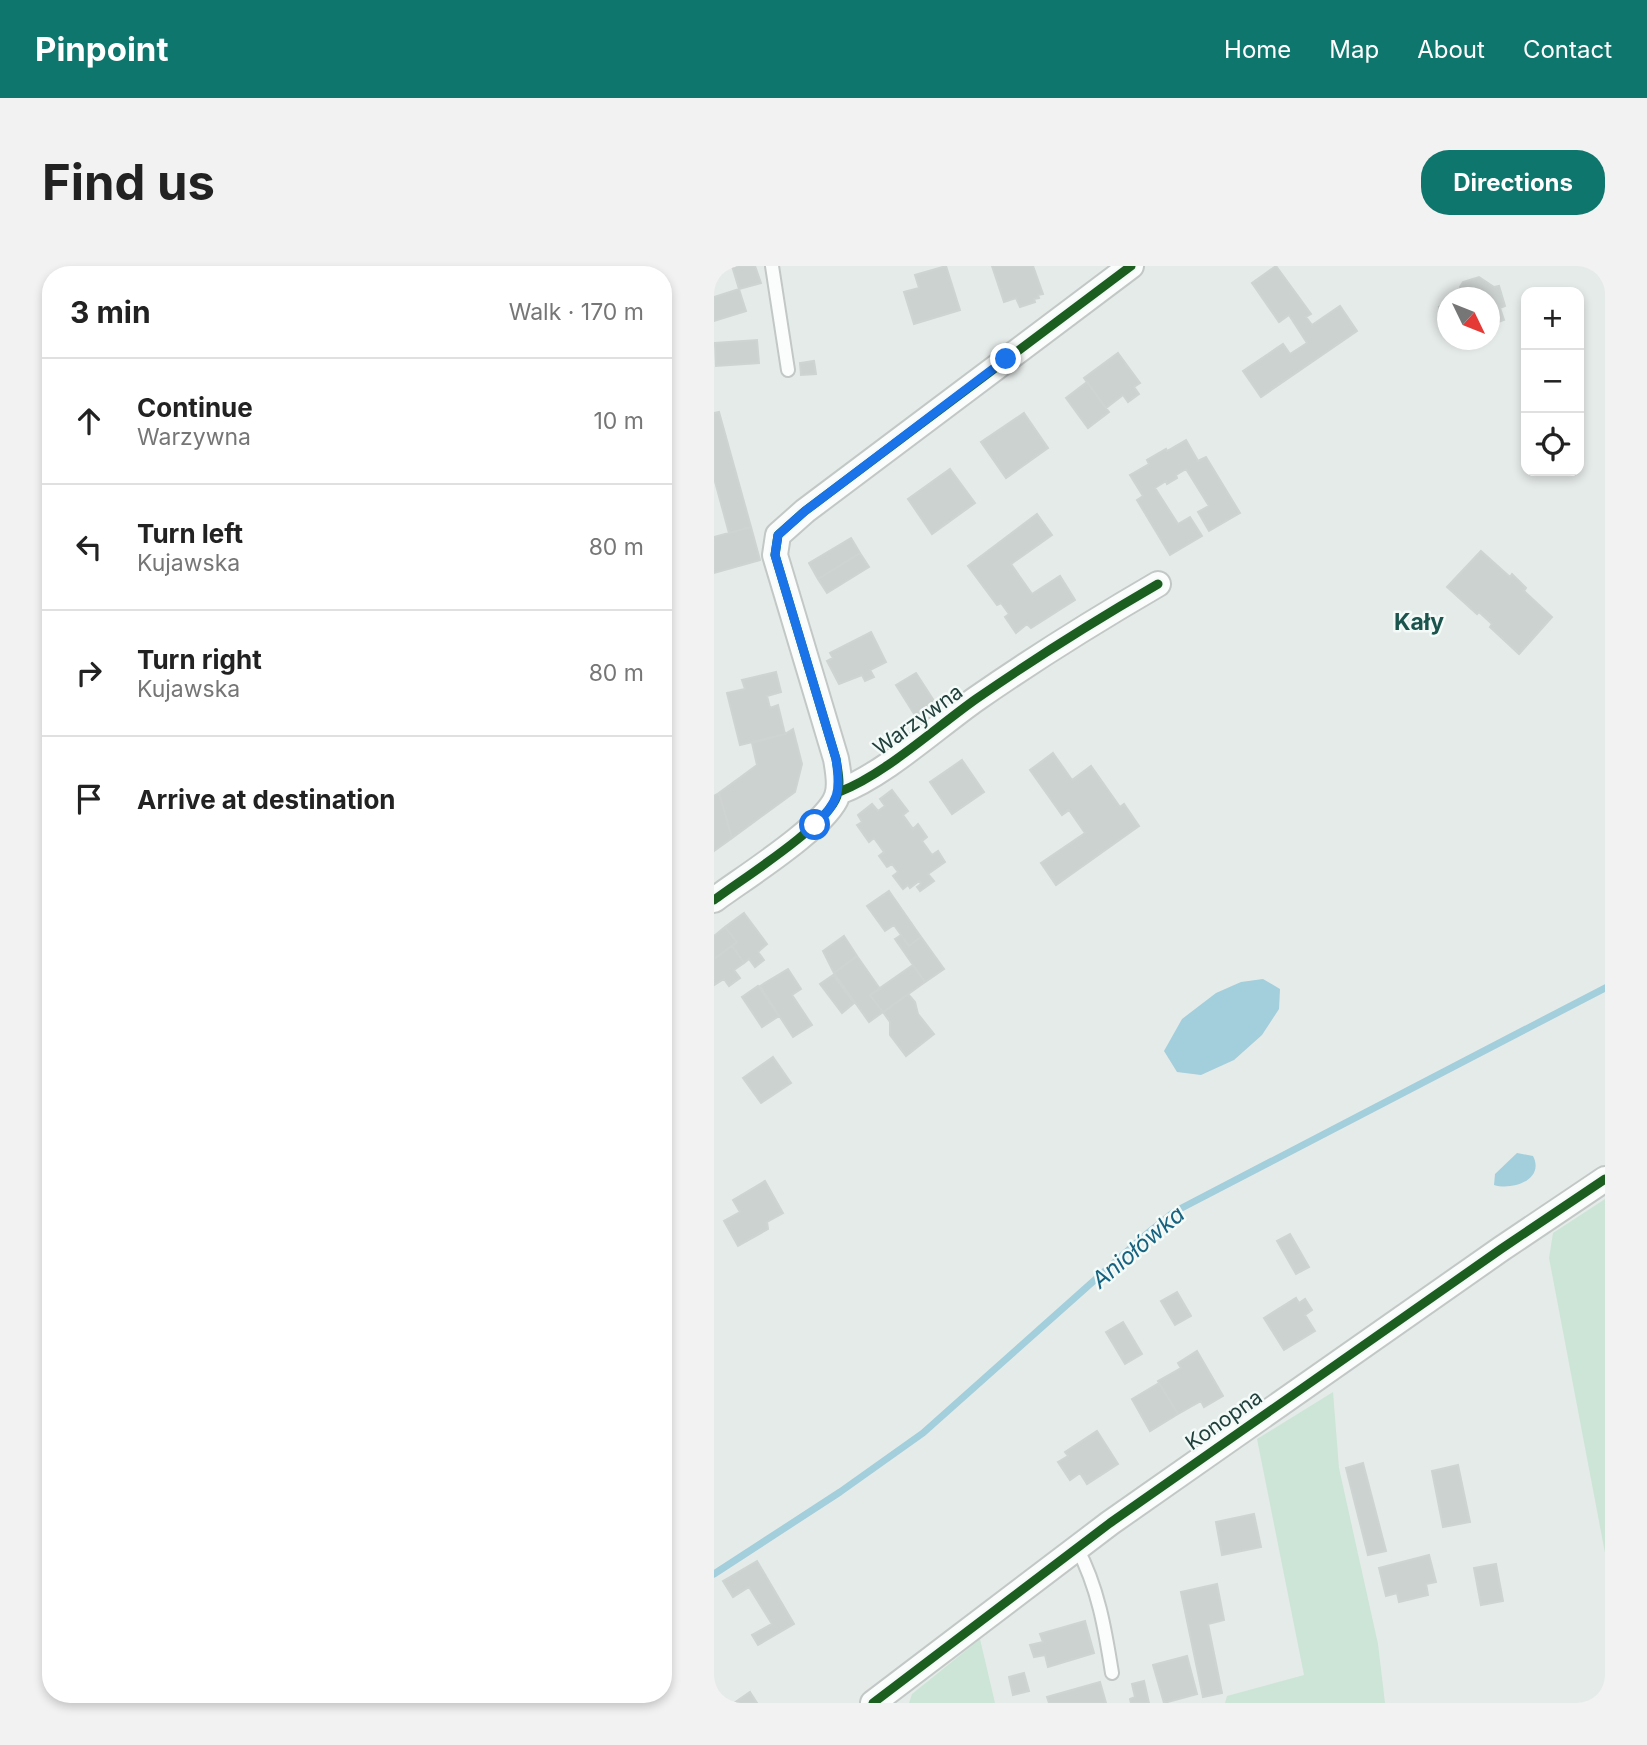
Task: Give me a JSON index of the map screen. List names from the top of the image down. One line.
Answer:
{"streets":{"street":["Warzywna","Konopna"]},"districts":["Kały"],"water":["Aniołówka"],"north":"bottom right","page":{"header":"Pinpoint","nav":["Home","Map","About","Contact"],"buttons":"Directions","title":"Find us","heading":["3 min","Walk · 170 m"],"map_buttons":["+","−"],"list":[["Continue","Warzywna","10 m"],["Turn left","Kujawska","80 m"],["Turn right","Kujawska","80 m"],"Arrive at destination"]}}
